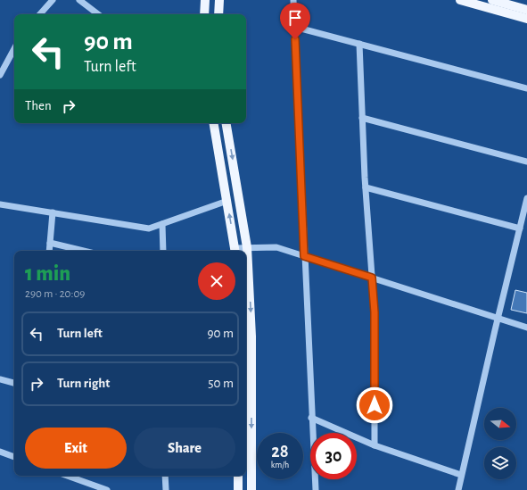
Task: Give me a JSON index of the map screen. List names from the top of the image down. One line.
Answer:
{"north":"right","page":{"turn":["90 m","Turn left"],"then":"Then","heading":["1 min","290 m · 20:09"],"list":[{"name":"Turn left","value":"90 m"},{"name":"Turn right","value":"50 m"}],"buttons":["Exit","Share"],"speed":"28 km/h","limit":"30"}}
